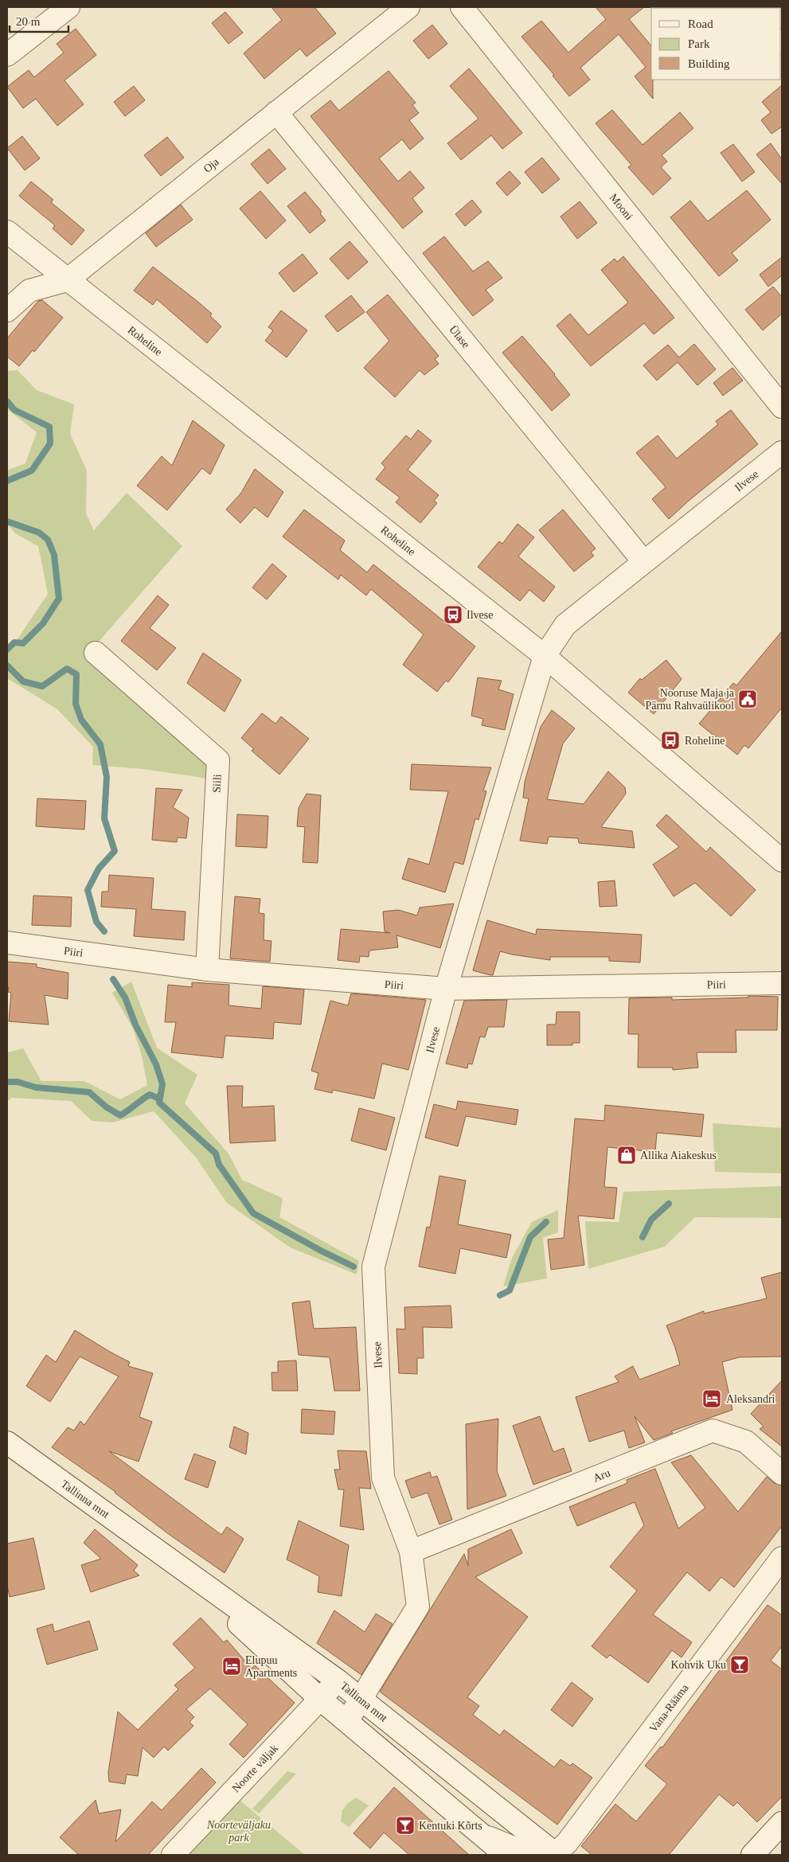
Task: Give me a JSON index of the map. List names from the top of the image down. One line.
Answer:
{"streets":{"street":["Oja","Mooni","Ülase","Roheline","Ilvese","Siili","Piiri","Aru","Tallinna mnt","Vana-Rääma","Noorte väljak"]},"crossings":[["Oja","Ülase"],["Oja","Roheline"],["Ülase","Ilvese"],["Roheline","Ilvese"],["Ilvese","Piiri"],["Ilvese","Aru"],["Ilvese","Tallinna mnt"],["Siili","Piiri"],["Tallinna mnt","Vana-Rääma"],["Tallinna mnt","Noorte väljak"]],"parks":["Noorteväljaku park"],"places":{"bus stop":["Ilvese","Roheline"],"public building":["Nooruse Maja ja Pärnu Rahvaülikool"],"shop":["Allika Aiakeskus"],"hotel":["Aleksandri","Elupuu Apartments"],"bar":["Kohvik Uku","Kentuki Kõrts"]},"legend":["Road","Park","Building"],"scale_bar":"20 m"}
